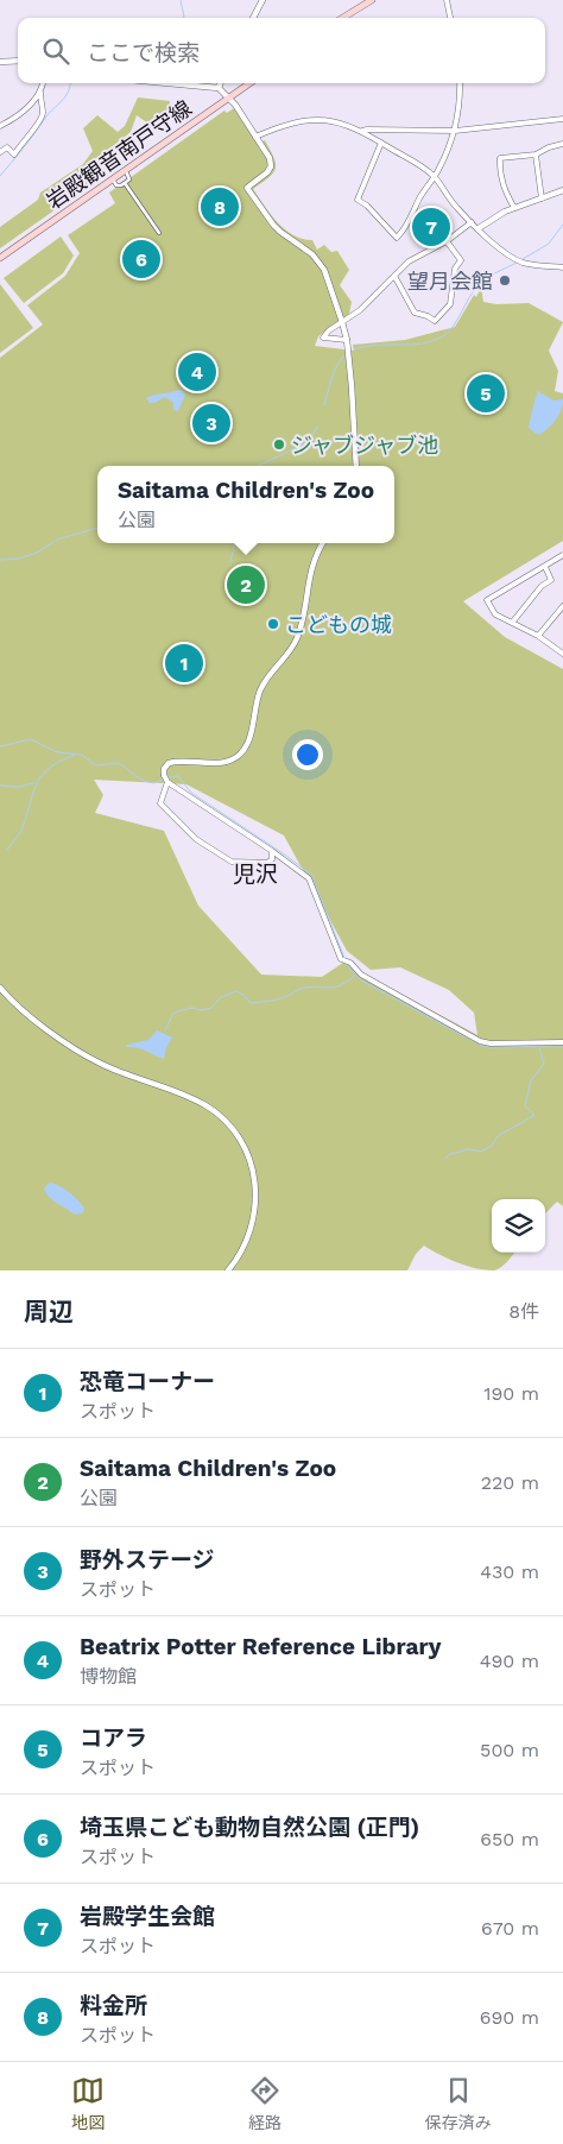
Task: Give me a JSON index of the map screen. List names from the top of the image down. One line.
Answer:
{"streets":{"main road":["岩殿観音南戸守線"]},"districts":["児沢"],"places":["望月会館","ジャブジャブ池","こどもの城"],"page":{"search":"ここで検索","pins":["8","7","6","4","5","3","2","1"],"popup":["Saitama Children's Zoo","公園"],"heading":["周辺","8件"],"list":[{"mark":"1","name":"恐竜コーナー","note":"スポット","value":"190 m"},{"mark":"2","name":"Saitama Children's Zoo","note":"公園","value":"220 m"},{"mark":"3","name":"野外ステージ","note":"スポット","value":"430 m"},{"mark":"4","name":"Beatrix Potter Reference Library","note":"博物館","value":"490 m"},{"mark":"5","name":"コアラ","note":"スポット","value":"500 m"},{"mark":"6","name":"埼玉県こども動物自然公園 (正門)","note":"スポット","value":"650 m"},{"mark":"7","name":"岩殿学生会館","note":"スポット","value":"670 m"},{"mark":"8","name":"料金所","note":"スポット","value":"690 m"}],"nav":["地図","経路","保存済み"]}}
